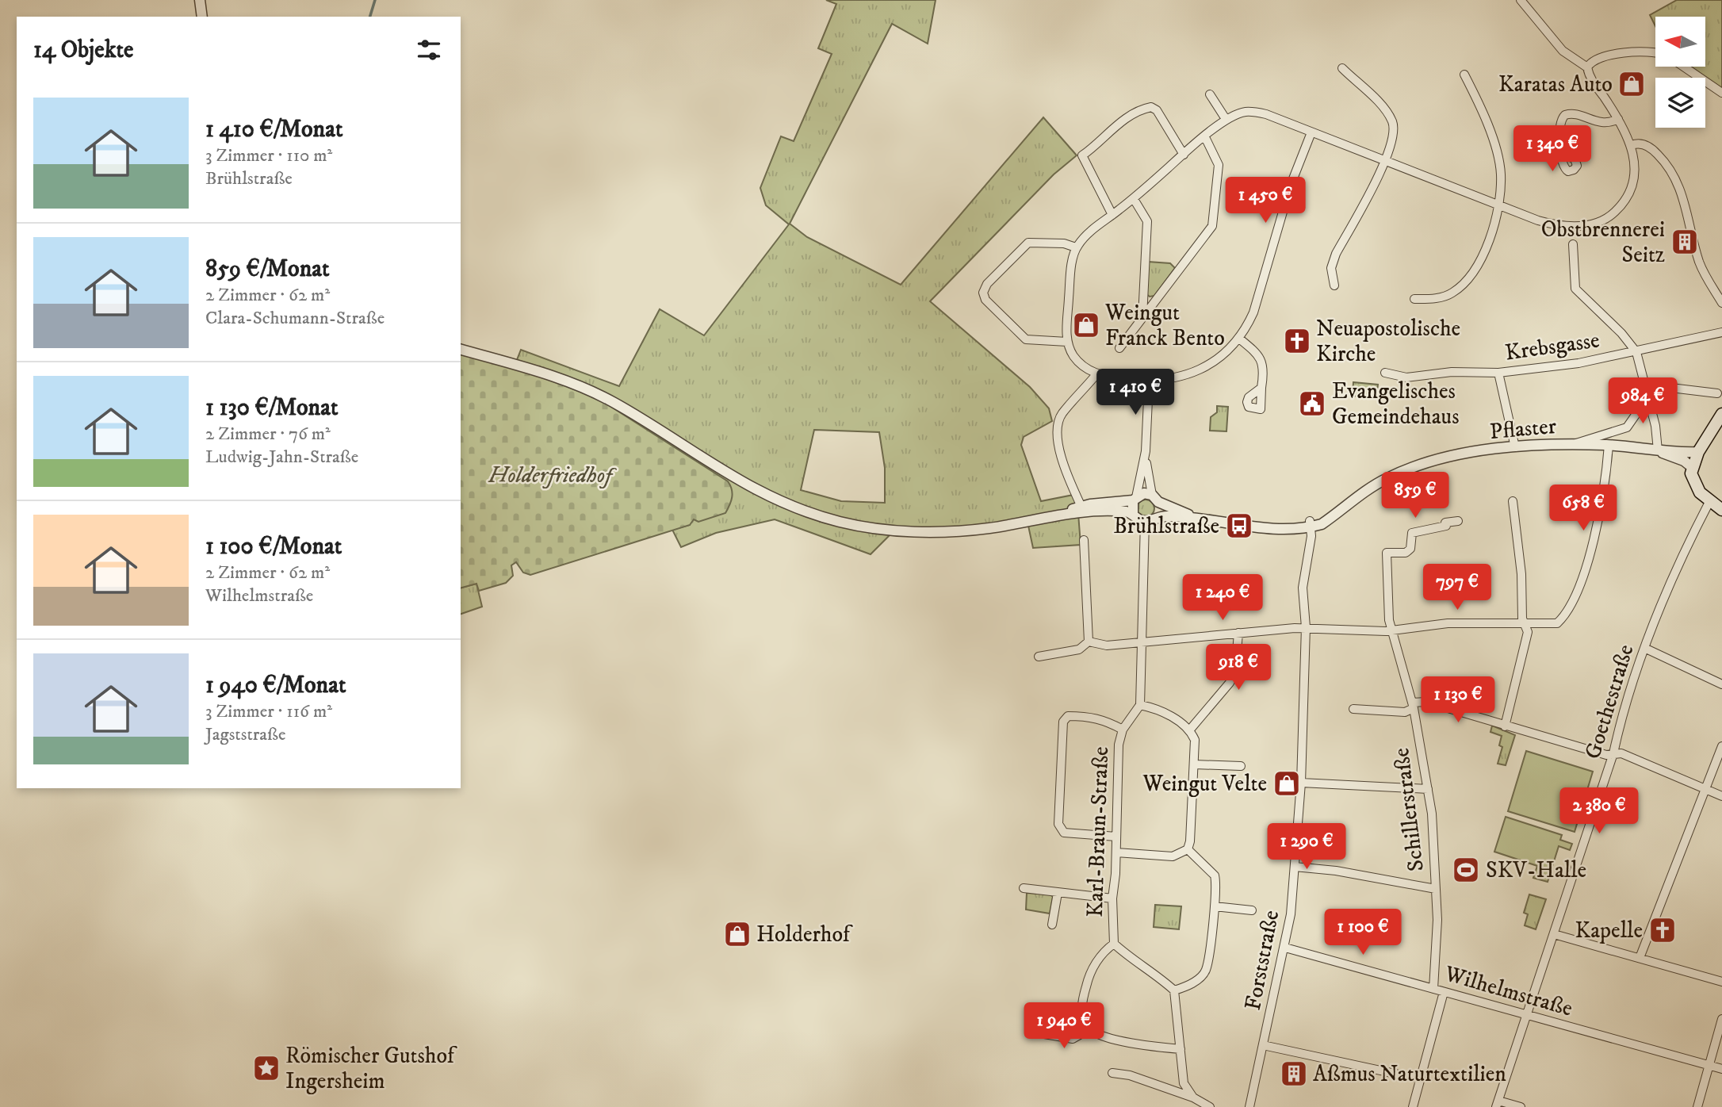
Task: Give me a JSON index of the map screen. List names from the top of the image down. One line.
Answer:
{"streets":{"street":["Krebsgasse","Pflaster","Goethestraße","Schillerstraße","Karl-Braun-Straße","Forststraße","Wilhelmstraße"]},"crossings":[["Pflaster","Forststraße"],["Goethestraße","Wilhelmstraße"],["Schillerstraße","Wilhelmstraße"],["Forststraße","Wilhelmstraße"]],"parks":["Holderfriedhof"],"places":{"shop":["Karatas Auto","Weingut Franck Bento","Weingut Velte","Holderhof"],"building":["Obstbrennerei Seitz","Aßmus Naturtextilien"],"church":["Neuapostolische Kirche","Kapelle"],"public building":["Evangelisches Gemeindehaus"],"bus stop":["Brühlstraße"],"sports":["SKV-Halle"],"place":["Römischer Gutshof Ingersheim"]},"north":"left","page":{"heading":"14 Objekte","list":[{"name":"1 410 €/Monat","note":"3 Zimmer · 110 m² · Brühlstraße"},{"name":"859 €/Monat","note":"2 Zimmer · 62 m² · Clara-Schumann-Straße"},{"name":"1 130 €/Monat","note":"2 Zimmer · 76 m² · Ludwig-Jahn-Straße"},{"name":"1 100 €/Monat","note":"2 Zimmer · 62 m² · Wilhelmstraße"},{"name":"1 940 €/Monat","note":"3 Zimmer · 116 m² · Jagststraße"}],"price":["1 340 €","1 450 €","1 410 €","984 €","859 €","658 €","797 €","1 240 €","918 €","1 130 €","2 380 €","1 290 €","1 100 €","1 940 €"]}}
